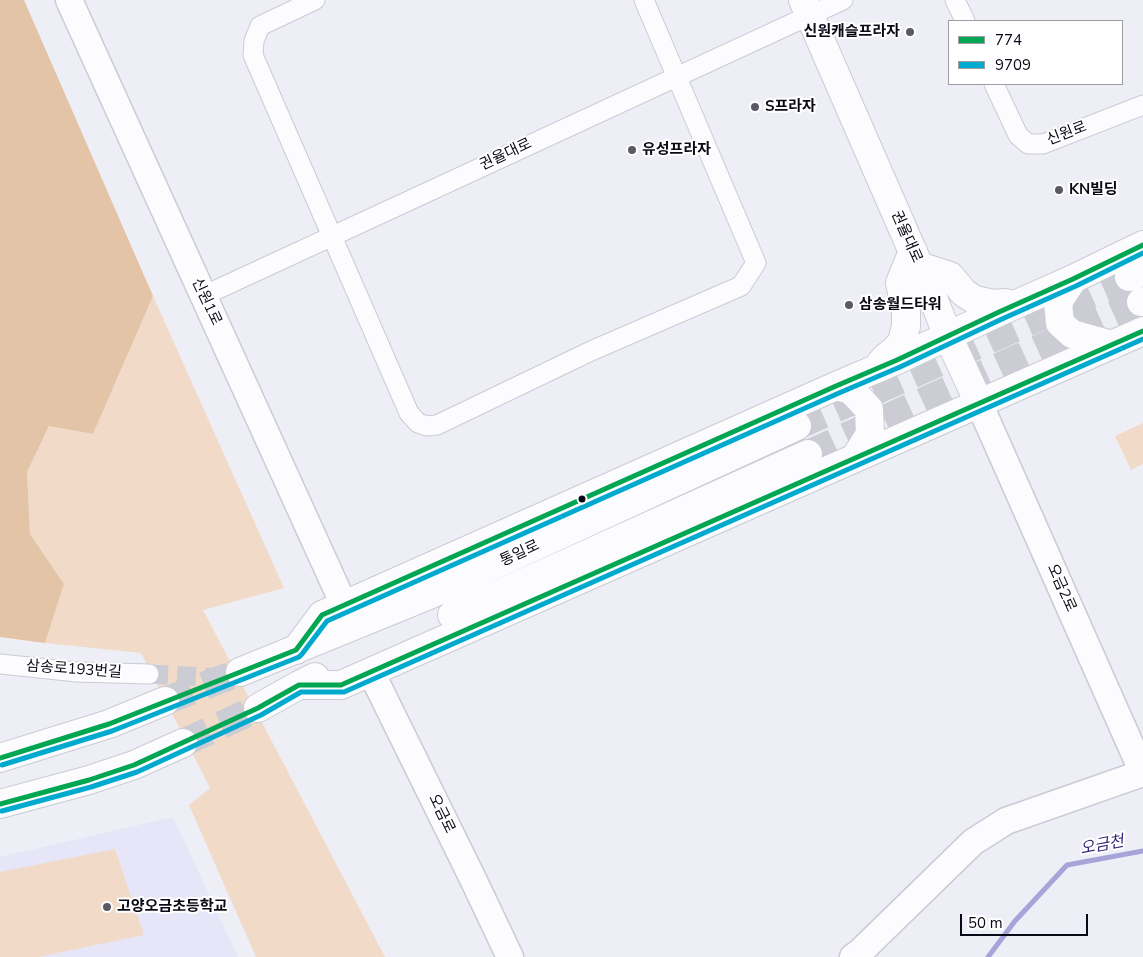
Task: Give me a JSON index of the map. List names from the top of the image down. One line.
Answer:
{"streets":{"main road":["권율대로","통일로"],"street":["신원로","신원1로","오금2로","삼송로193번길","오금로"]},"crossings":[["권율대로","신원1로"],["권율대로","오금2로"]],"water":["오금천"],"places":["신원캐슬프라자","S프라자","유성프라자","KN빌딩","삼송월드타워","고양오금초등학교"],"lines":["transit line 774","transit line 9709"],"legend":["774","9709"],"scale_bar":"50 m"}
